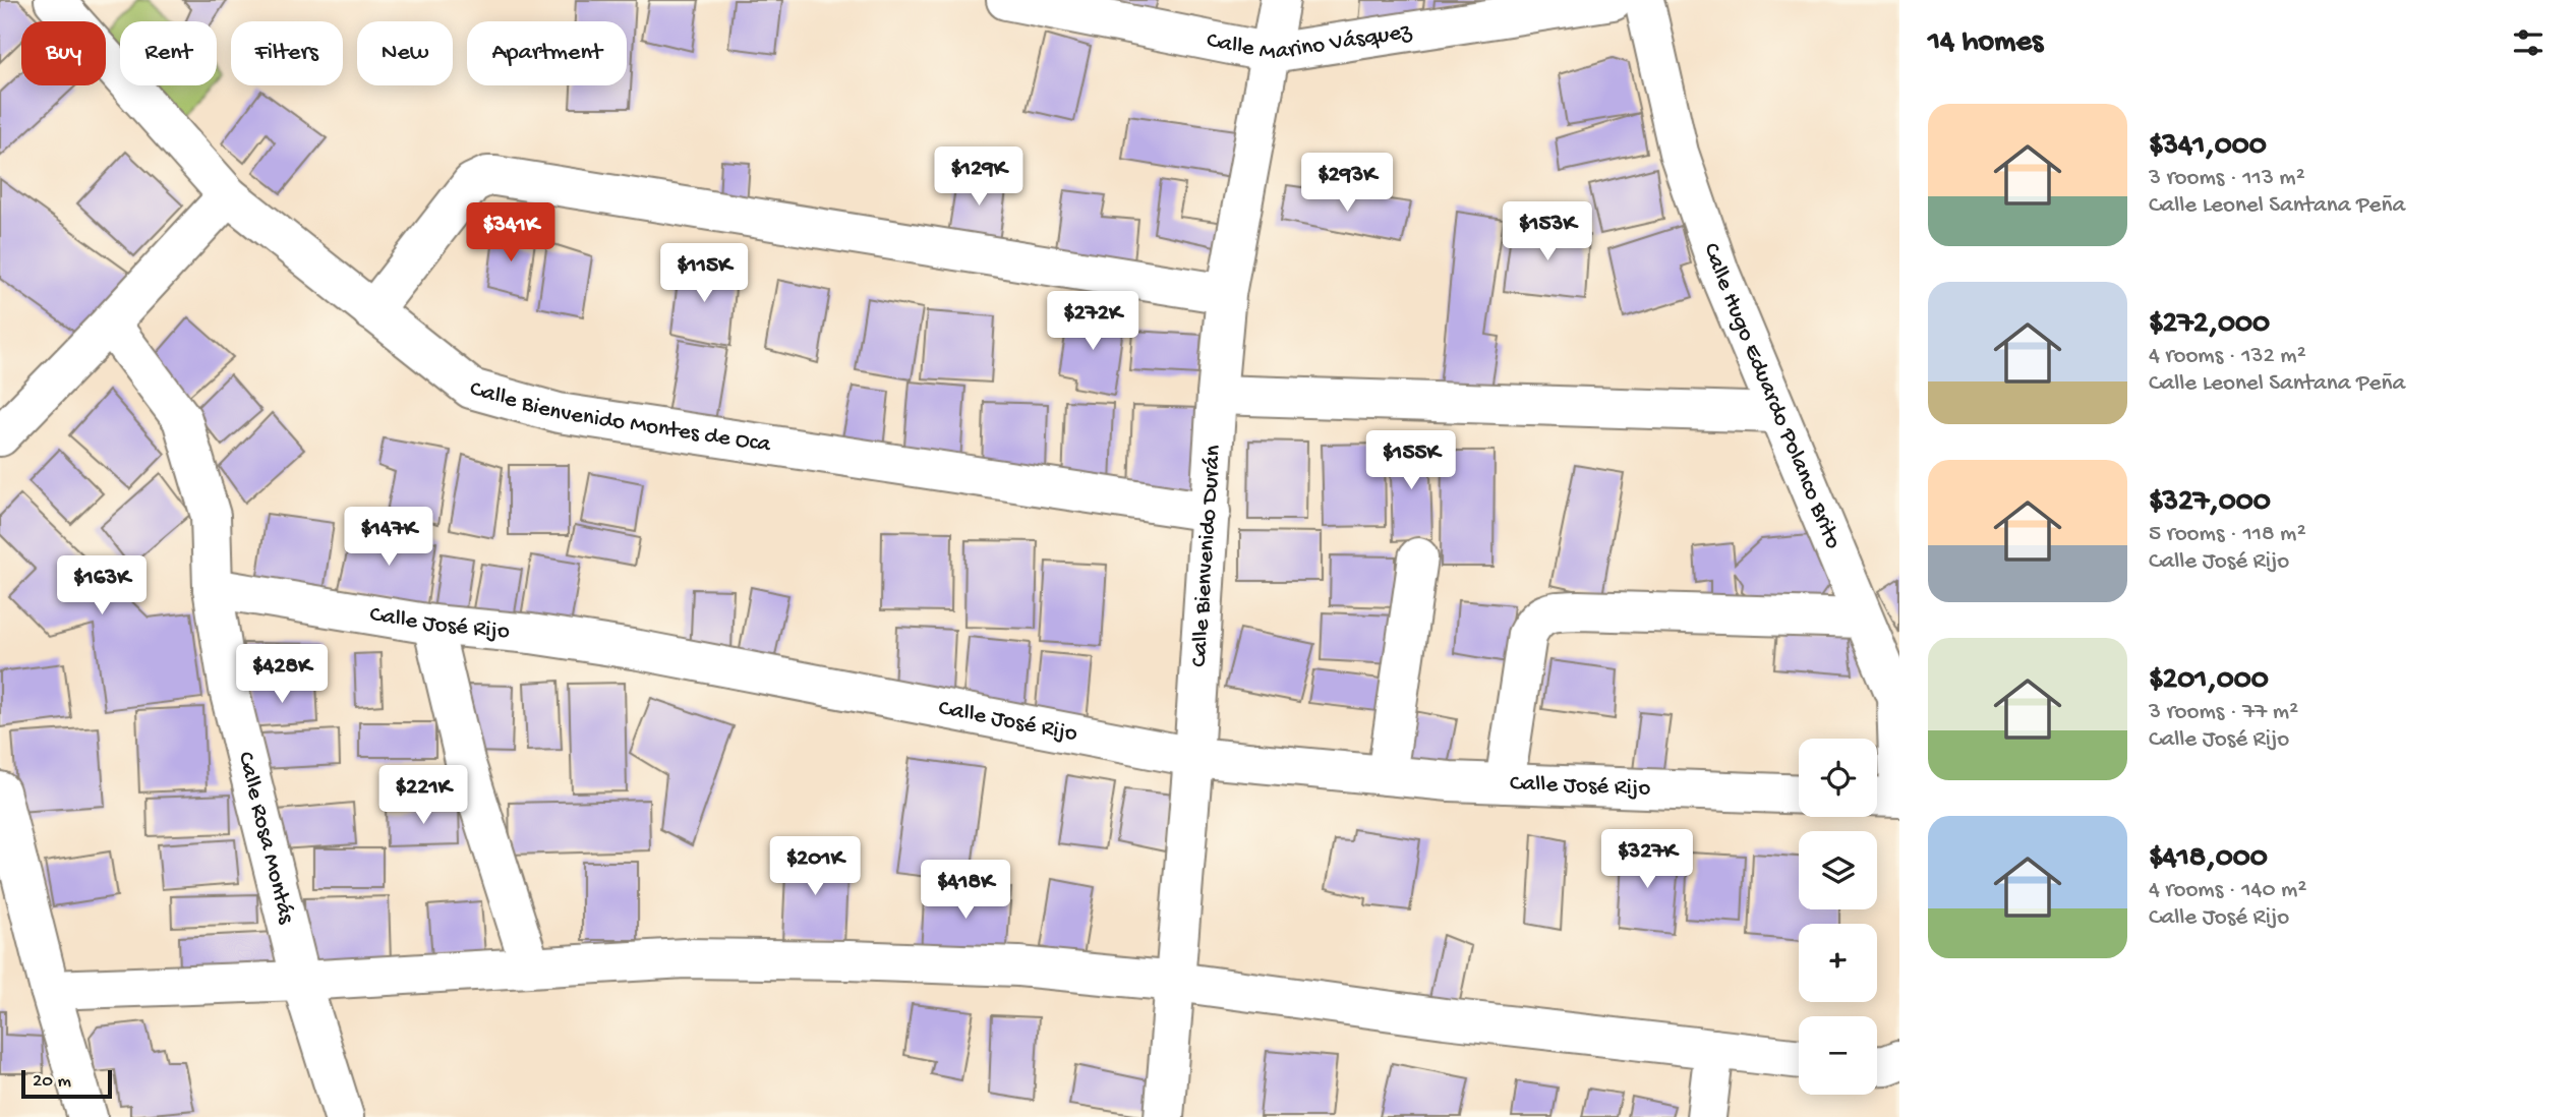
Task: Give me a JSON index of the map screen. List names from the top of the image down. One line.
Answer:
{"streets":{"street":["Calle Marino Vásquez","Calle Hugo Eduardo Polanco Brito","Calle Bienvenido Montes de Oca","Calle Bienvenido Durán","Calle José Rijo","Calle Rosa Montás"]},"crossings":[["Calle Marino Vásquez","Calle Bienvenido Durán"],["Calle Bienvenido Montes de Oca","Calle Bienvenido Durán"],["Calle Bienvenido Durán","Calle José Rijo"],["Calle José Rijo","Calle Rosa Montás"]],"scale_bar":"20 m","page":{"heading":"14 homes","chip":["Buy","Rent","Filters","New","Apartment"],"list":[{"name":"$341,000","note":"3 rooms · 113 m² · Calle Leonel Santana Peña"},{"name":"$272,000","note":"4 rooms · 132 m² · Calle Leonel Santana Peña"},{"name":"$327,000","note":"5 rooms · 118 m² · Calle José Rijo"},{"name":"$201,000","note":"3 rooms · 77 m² · Calle José Rijo"},{"name":"$418,000","note":"4 rooms · 140 m² · Calle José Rijo"}],"price":["$129K","$293K","$153K","$341K","$115K","$272K","$155K","$147K","$163K","$428K","$221K","$327K","$201K","$418K"],"map_buttons":["+","−"],"scale":"20 m"}}
